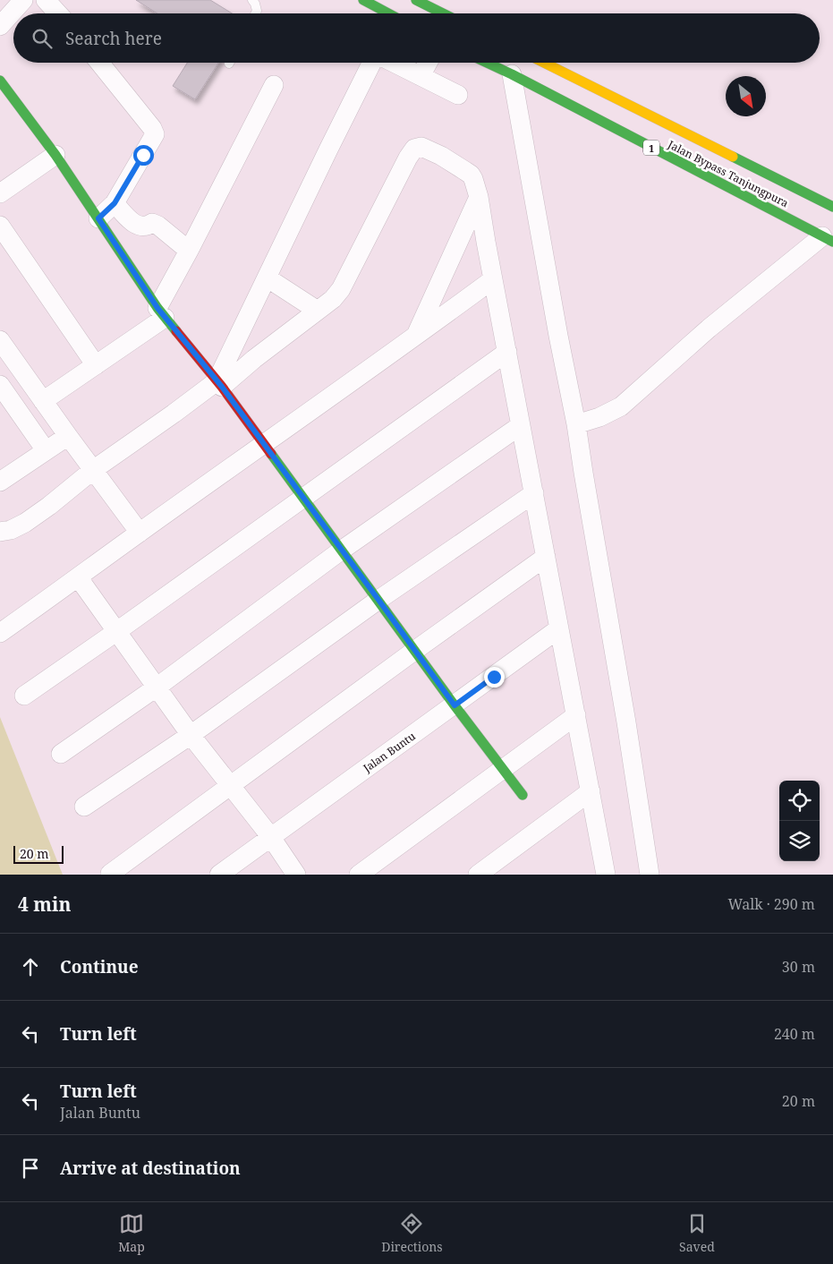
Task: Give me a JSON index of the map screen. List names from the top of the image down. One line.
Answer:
{"streets":{"main road":["1","Jalan Bypass Tanjungpura"],"street":["Jalan Buntu"]},"scale_bar":"20 m","north":"bottom right","page":{"search":"Search here","scale":"20 m","heading":["4 min","Walk · 290 m"],"list":[["Continue","30 m"],["Turn left","240 m"],["Turn left","Jalan Buntu","20 m"],"Arrive at destination"],"nav":["Map","Directions","Saved"]}}
